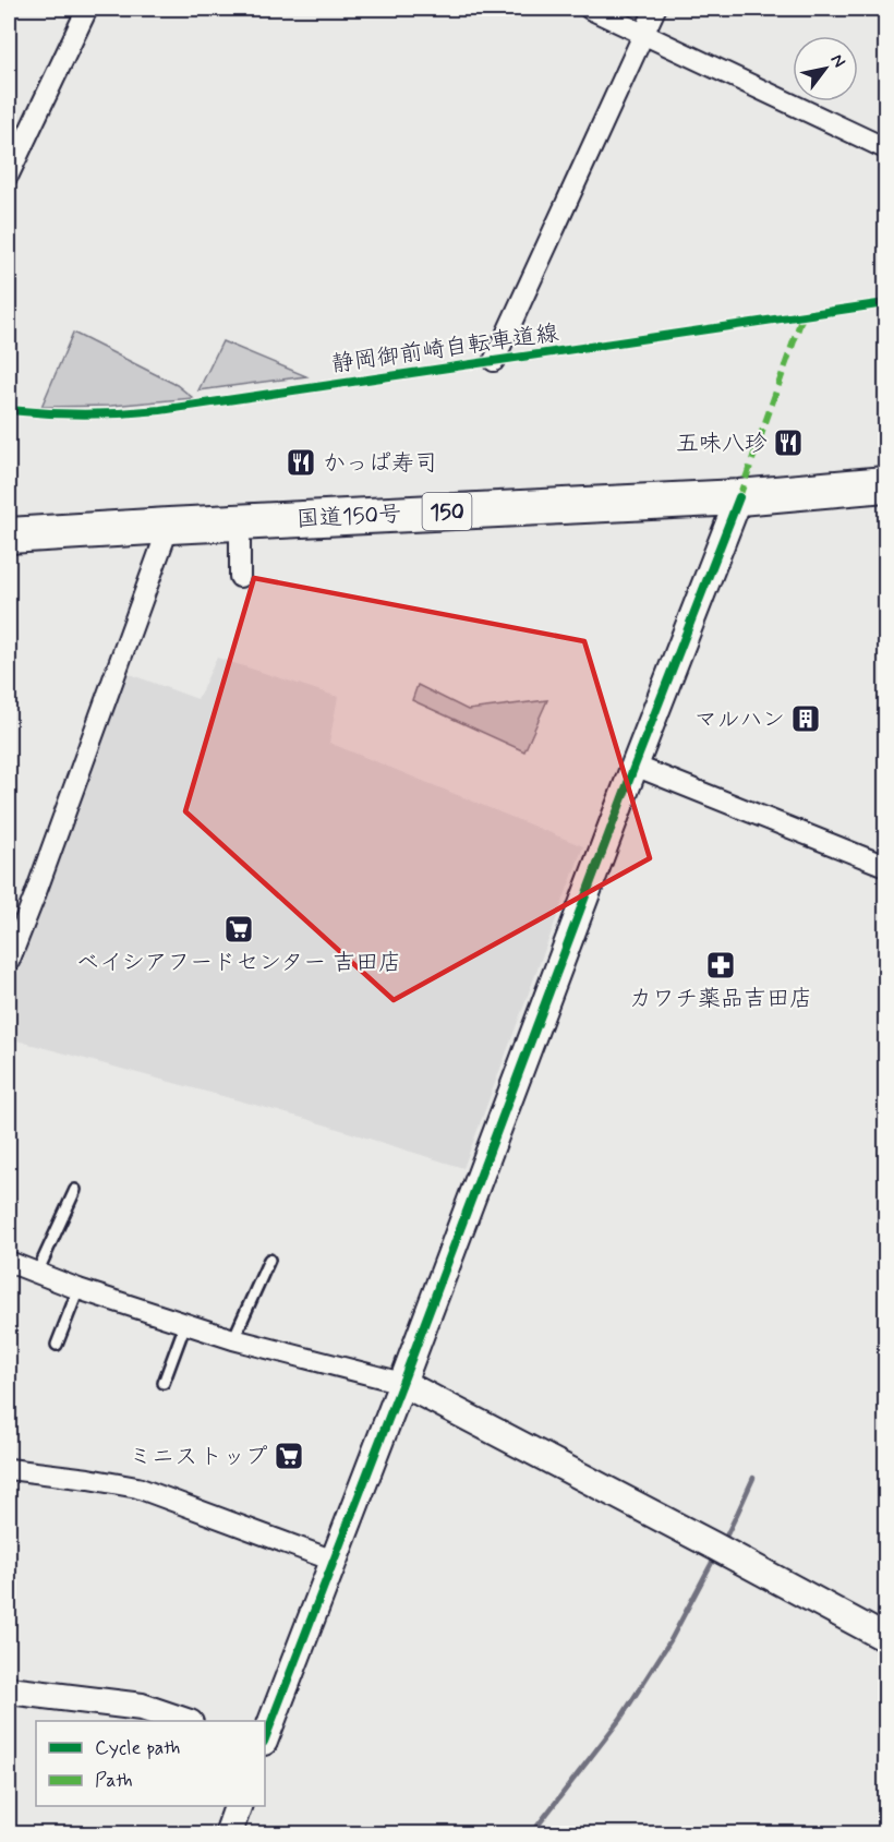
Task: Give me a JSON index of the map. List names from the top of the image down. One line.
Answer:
{"streets":{"highway":["150","国道150号"],"cycle path":["静岡御前崎自転車道線"]},"places":{"restaurant":["五味八珍","かっぱ寿司"],"building":["マルハン"],"supermarket":["ベイシアフードセンター 吉田店","ミニストップ"],"pharmacy":["カワチ薬品吉田店"]},"legend":["Cycle path","Path"],"north":"top right"}
